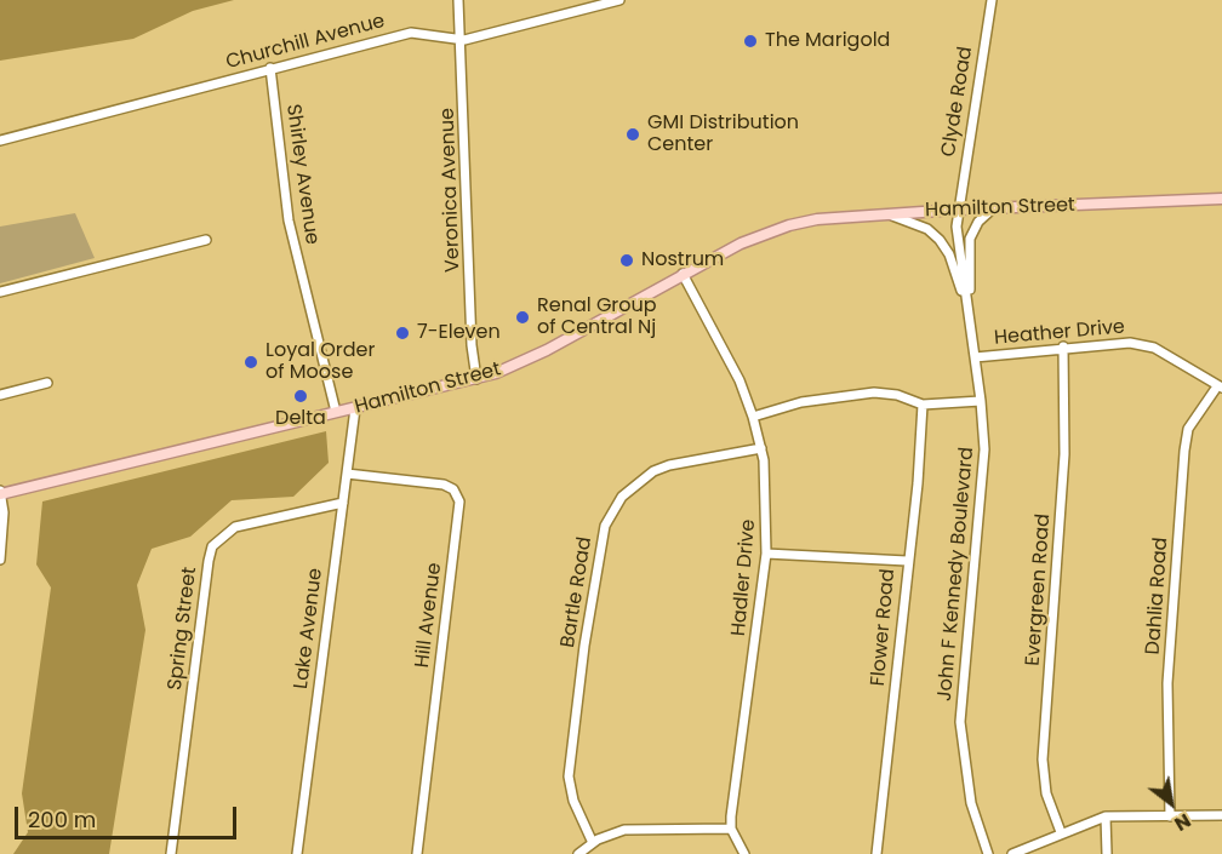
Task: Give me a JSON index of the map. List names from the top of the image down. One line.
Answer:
{"streets":{"main road":["Hamilton Street"],"street":["Churchill Avenue","Clyde Road","Shirley Avenue","Veronica Avenue","Heather Drive","John F Kennedy Boulevard","Hadler Drive","Evergreen Road","Bartle Road","Dahlia Road","Hill Avenue","Flower Road","Spring Street","Lake Avenue"]},"crossings":[["Churchill Avenue","Shirley Avenue"],["Churchill Avenue","Veronica Avenue"],["Clyde Road","Hamilton Street"],["Clyde Road","John F Kennedy Boulevard"],["Shirley Avenue","Hamilton Street"],["Veronica Avenue","Hamilton Street"],["Hamilton Street","John F Kennedy Boulevard"],["Hamilton Street","Hadler Drive"],["Hamilton Street","Lake Avenue"],["Heather Drive","John F Kennedy Boulevard"],["Heather Drive","Evergreen Road"],["Heather Drive","Dahlia Road"],["Hadler Drive","Bartle Road"],["Hill Avenue","Lake Avenue"],["Spring Street","Lake Avenue"]],"places":["The Marigold","GMI Distribution Center","Nostrum","Renal Group of Central Nj","7-Eleven","Loyal Order of Moose","Delta"],"scale_bar":"200 m","north":"bottom right"}
